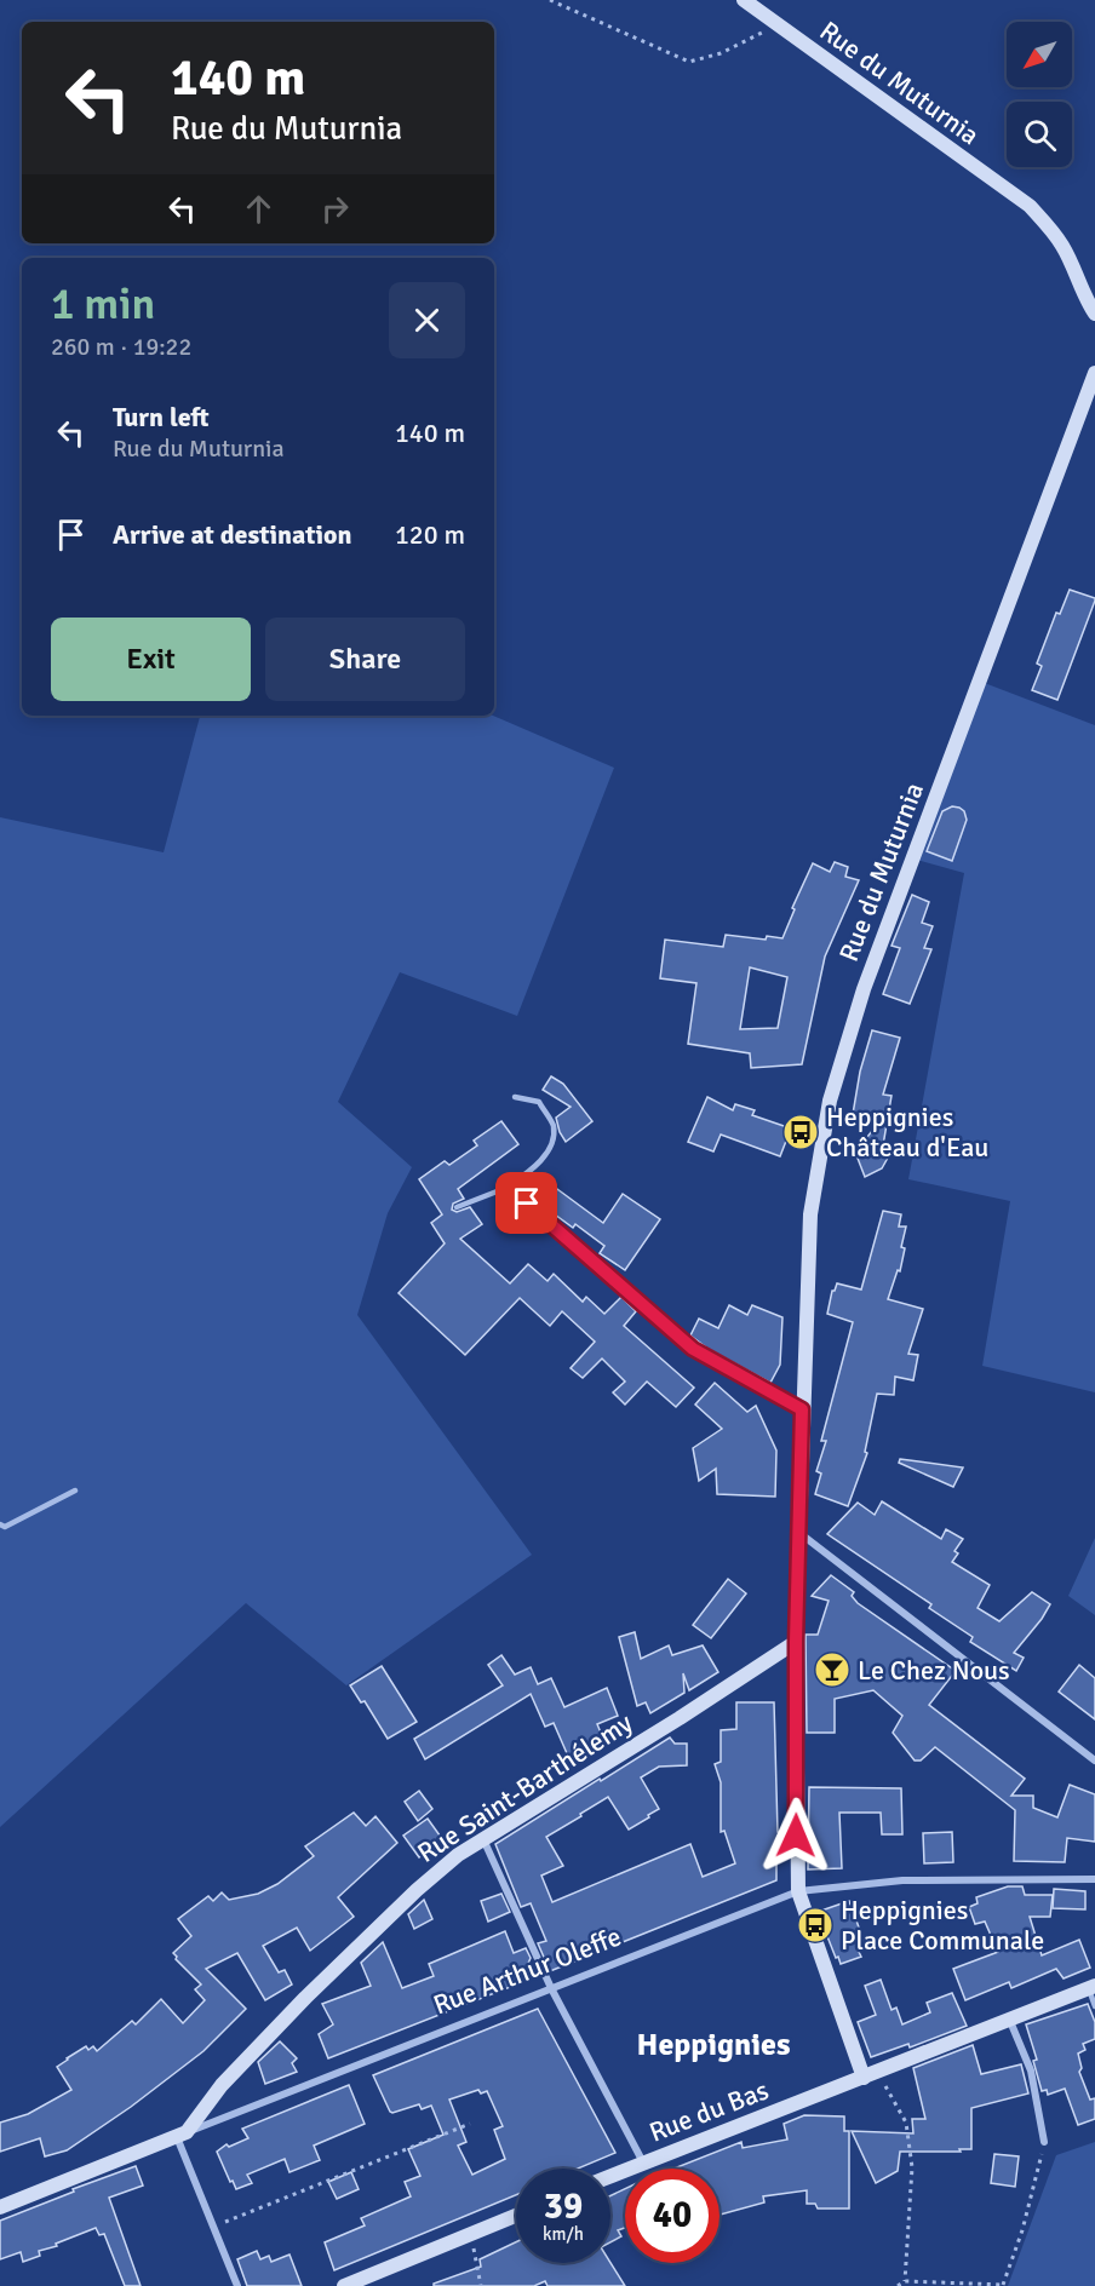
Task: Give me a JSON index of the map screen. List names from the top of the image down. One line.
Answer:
{"streets":{"street":["Rue du Muturnia","Rue Saint-Barthélemy","Rue Arthur Oleffe","Rue du Bas"]},"crossings":[["Rue du Muturnia","Rue Saint-Barthélemy"],["Rue du Muturnia","Rue Arthur Oleffe"],["Rue du Muturnia","Rue du Bas"],["Rue Saint-Barthélemy","Rue Arthur Oleffe"]],"districts":["Heppignies"],"places":{"bus stop":["Heppignies Château d'Eau","Heppignies Place Communale"],"bar":["Le Chez Nous"]},"north":"bottom left","page":{"turn":["140 m","Rue du Muturnia"],"heading":["1 min","260 m · 19:22"],"list":[{"name":"Turn left","note":"Rue du Muturnia","value":"140 m"},{"name":"Arrive at destination","value":"120 m"}],"buttons":["Exit","Share"],"speed":"39 km/h","limit":"40"}}
